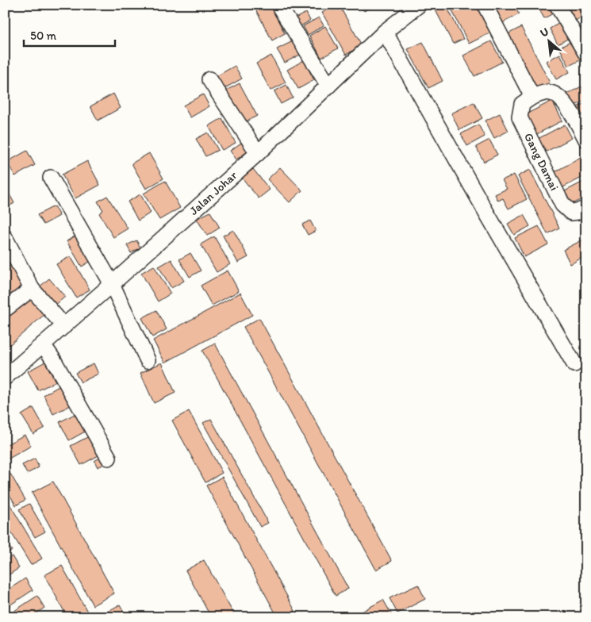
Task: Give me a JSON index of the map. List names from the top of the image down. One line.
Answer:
{"streets":{"street":["Gang Damai","Jalan Johar"]},"scale_bar":"50 m","north":"top left"}
